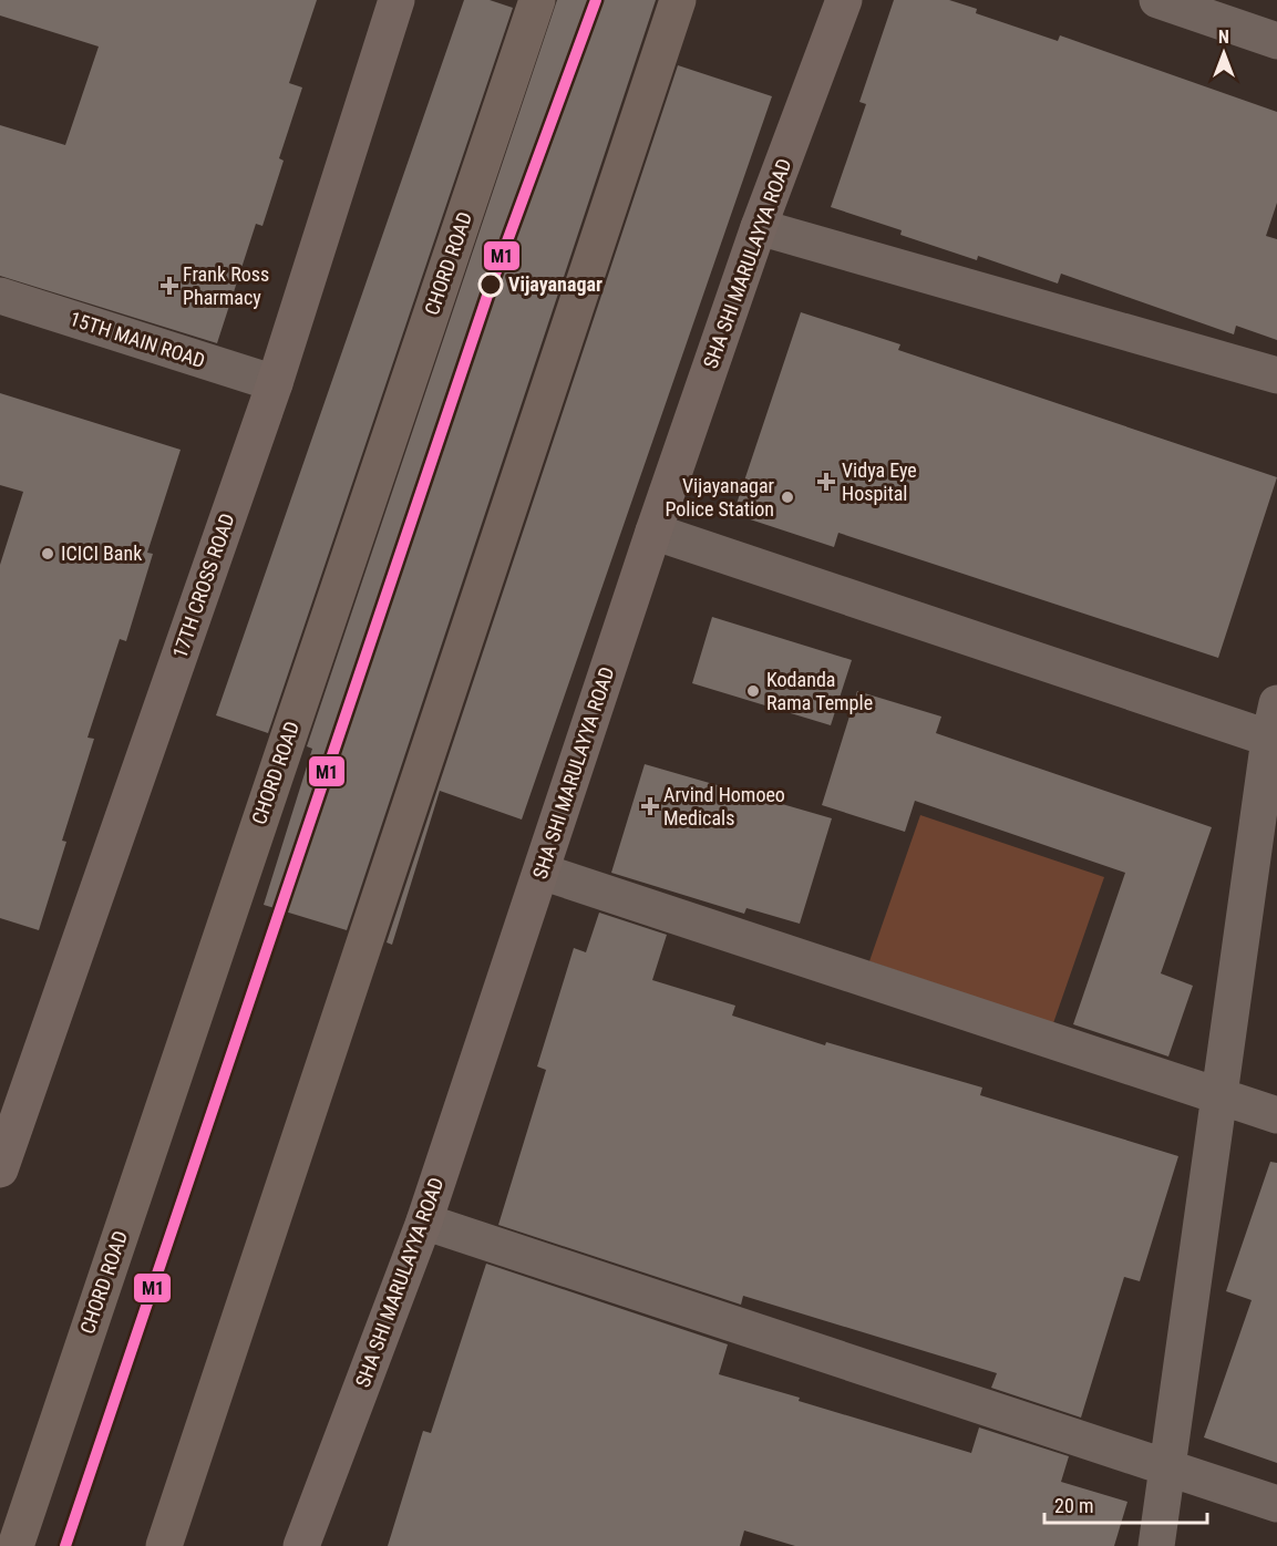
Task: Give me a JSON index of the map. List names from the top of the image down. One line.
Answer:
{"streets":{"main road":["CHORD ROAD"],"street":["SHA SHI MARULAYYA ROAD","15TH MAIN ROAD","17TH CROSS ROAD"]},"crossings":[["15TH MAIN ROAD","17TH CROSS ROAD"]],"places":{"other":["Vijayanagar","Vijayanagar Police Station","ICICI Bank","Kodanda Rama Temple"],"health":["Frank Ross Pharmacy","Vidya Eye Hospital","Arvind Homoeo Medicals"]},"lines":["transit line M1"],"scale_bar":"20 m","north":"top"}
